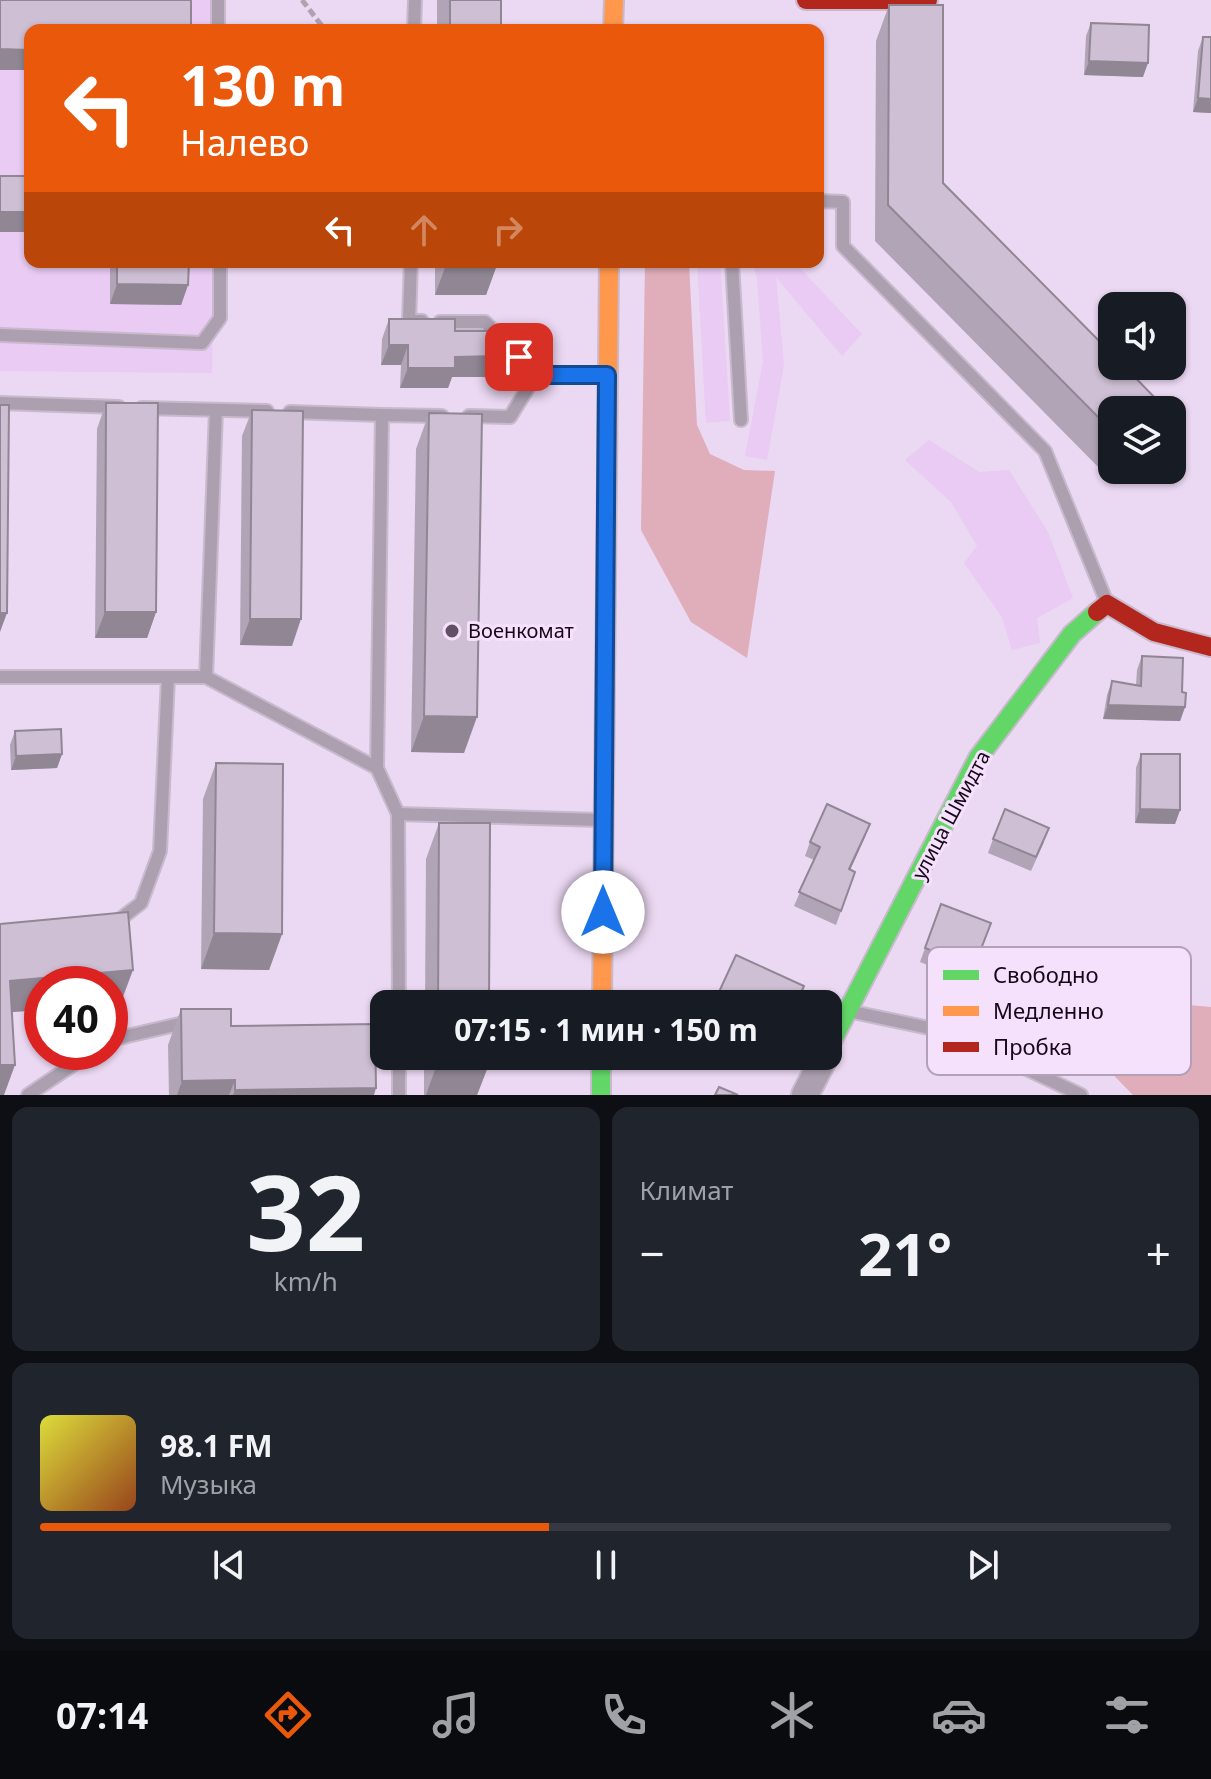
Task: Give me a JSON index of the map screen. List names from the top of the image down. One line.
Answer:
{"streets":{"street":["улица Шмидта"]},"places":["Военкомат"],"legend":["Свободно","Медленно","Пробка"],"page":{"turn":["130 m","Налево"],"limit":"40","trip":"07:15 · 1 мин · 150 m","tile":[["32","km/h"],"Климат"],"heat":["−","21°","+"],"song":["98.1 FM","Музыка"],"tabs":"07:14"}}
